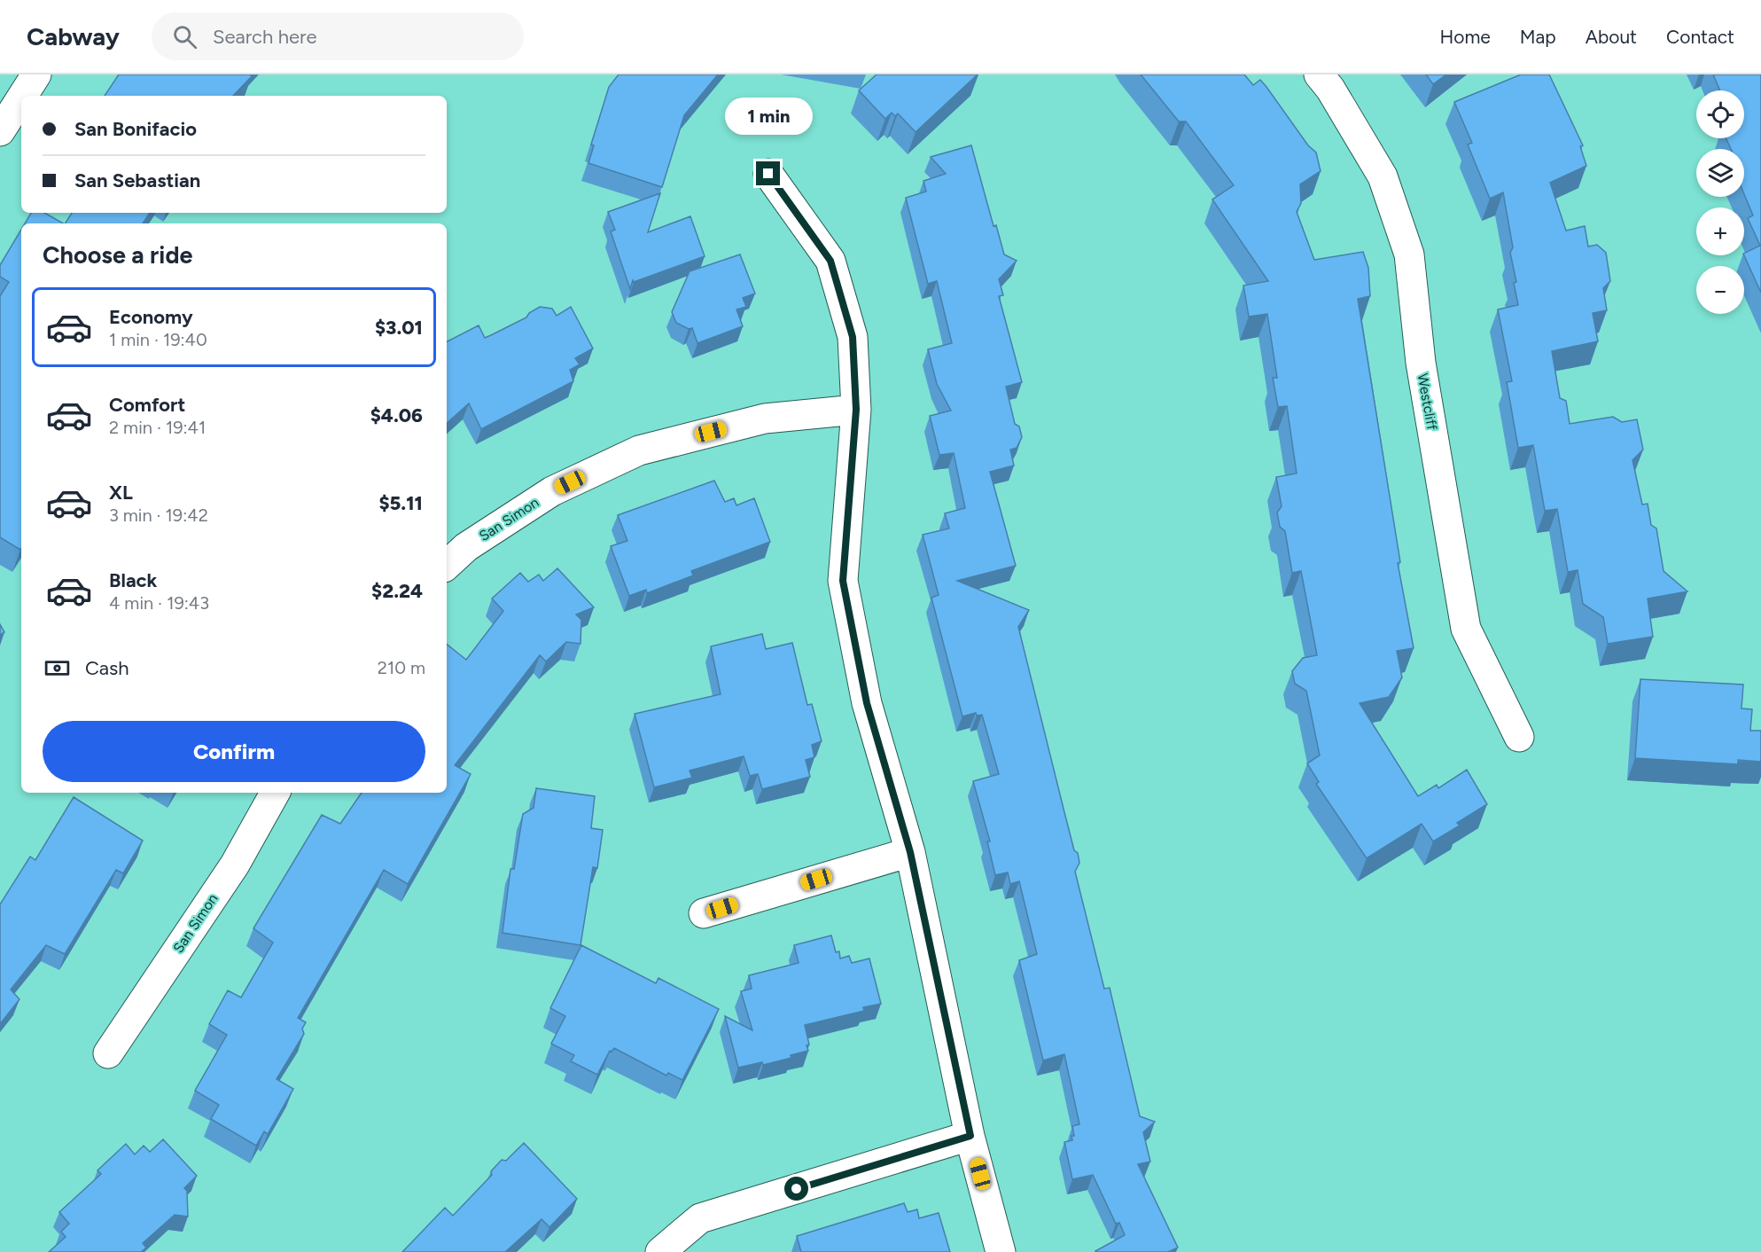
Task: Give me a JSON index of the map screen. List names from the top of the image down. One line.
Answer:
{"streets":{"street":["Westcliff","San Simon"]},"page":{"header":"Cabway","search":"Search here","nav":["Home","Map","About","Contact"],"map_buttons":["+","−"],"banner":["San Bonifacio","San Sebastian"],"bubble":"1 min","heading":"Choose a ride","list":[{"name":"Economy","note":"1 min · 19:40","value":"$3.01"},{"name":"Comfort","note":"2 min · 19:41","value":"$4.06"},{"name":"XL","note":"3 min · 19:42","value":"$5.11"},{"name":"Black","note":"4 min · 19:43","value":"$2.24"}],"pay":["Cash","210 m"],"buttons":"Confirm"}}
